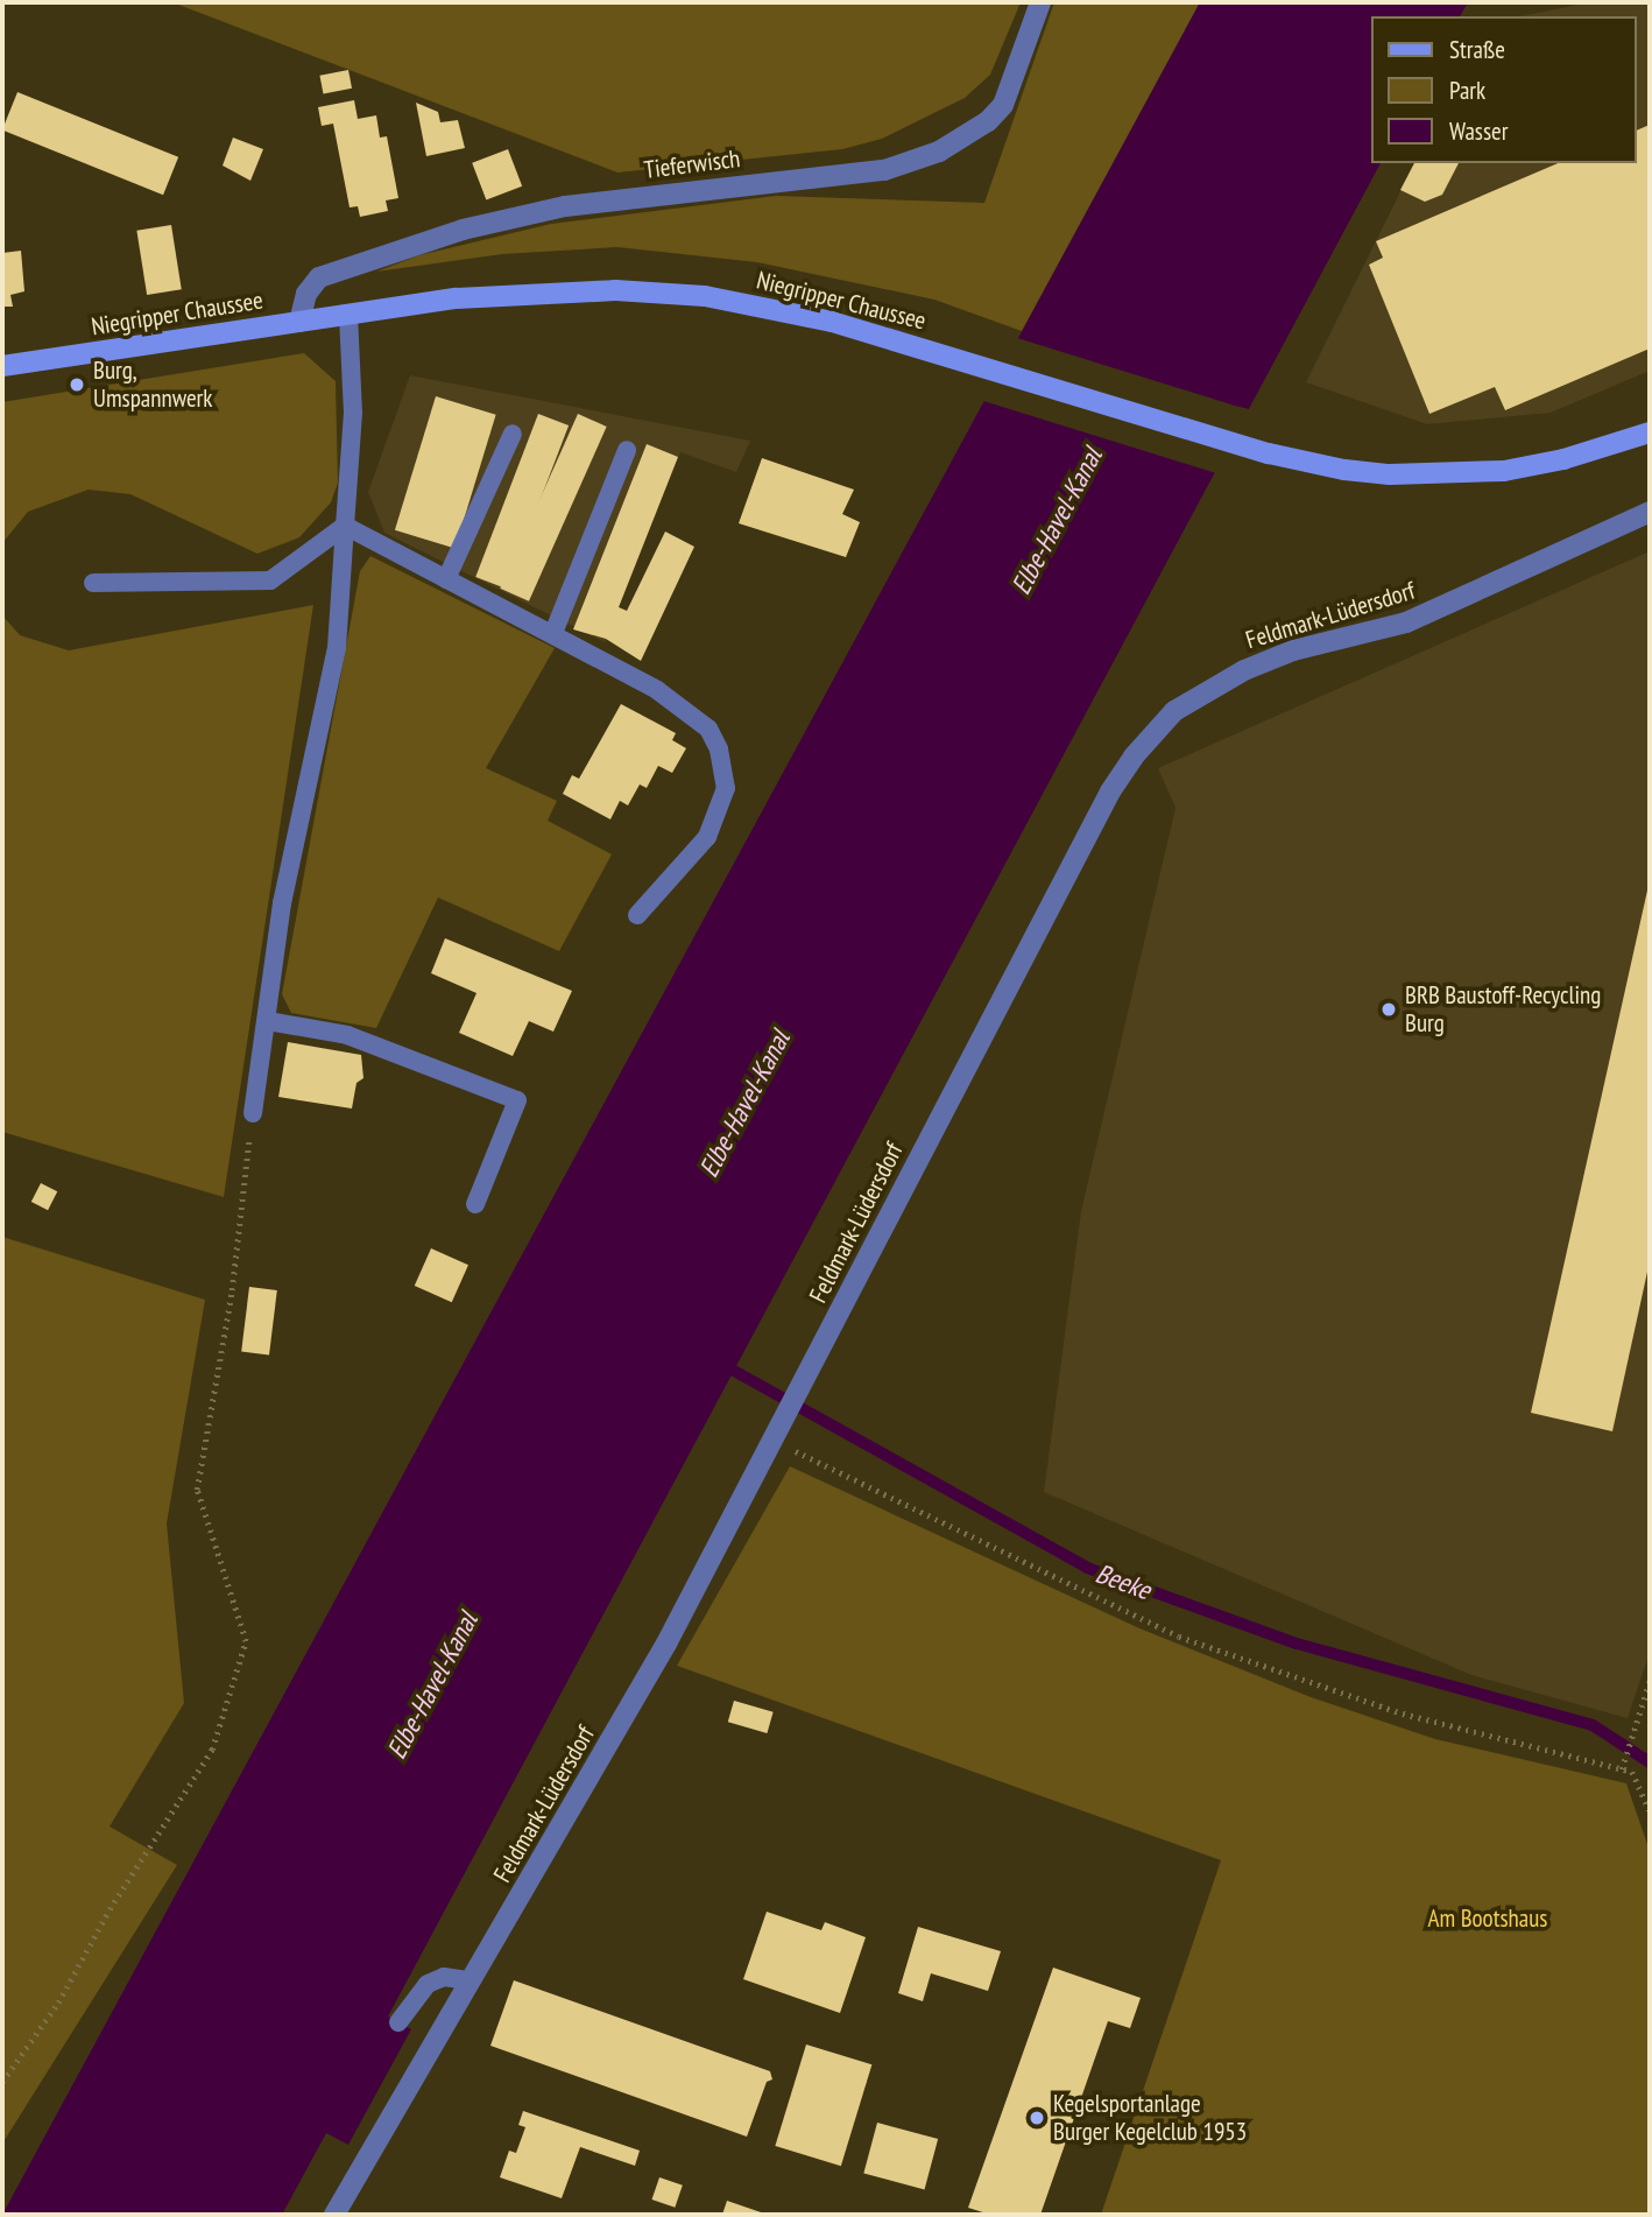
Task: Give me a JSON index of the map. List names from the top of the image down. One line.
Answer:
{"streets":{"main road":["Niegripper Chaussee"],"street":["Tieferwisch","Feldmark-Lüdersdorf"]},"crossings":[["Tieferwisch","Niegripper Chaussee"]],"water":["Elbe-Havel-Kanal","Beeke"],"parks":["Am Bootshaus"],"places":["Burg, Umspannwerk","BRB Baustoff-Recycling Burg","Kegelsportanlage Burger Kegelclub 1953"],"legend":["Straße","Park","Wasser"]}
